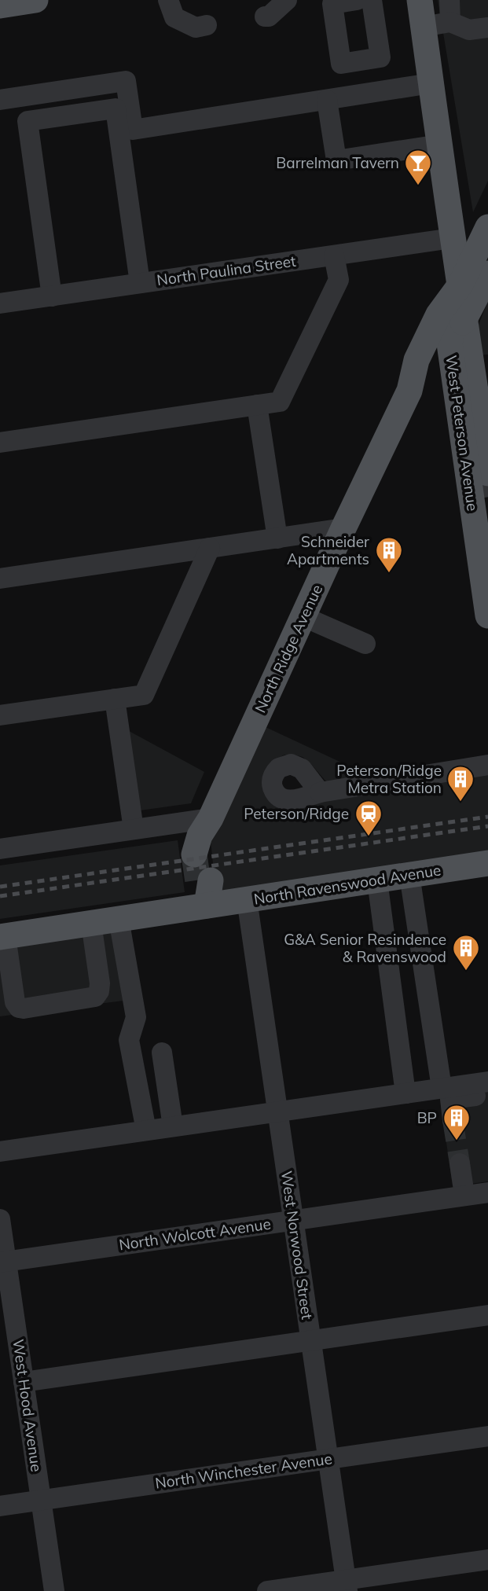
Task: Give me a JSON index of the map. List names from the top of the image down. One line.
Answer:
{"streets":{"main road":["West Peterson Avenue","North Ridge Avenue","North Ravenswood Avenue"],"street":["North Paulina Street","North Wolcott Avenue","West Norwood Street","West Hood Avenue","North Winchester Avenue"]},"crossings":[["North Paulina Street","West Peterson Avenue"],["West Peterson Avenue","North Ridge Avenue"],["North Ravenswood Avenue","West Norwood Street"],["North Wolcott Avenue","West Norwood Street"],["North Wolcott Avenue","West Hood Avenue"],["West Norwood Street","North Winchester Avenue"],["West Hood Avenue","North Winchester Avenue"]],"places":{"bar":["Barrelman Tavern"],"building":["Schneider Apartments","Peterson/Ridge Metra Station","G&A Senior Resindence & Ravenswood","BP"],"station":["Peterson/Ridge"]}}
